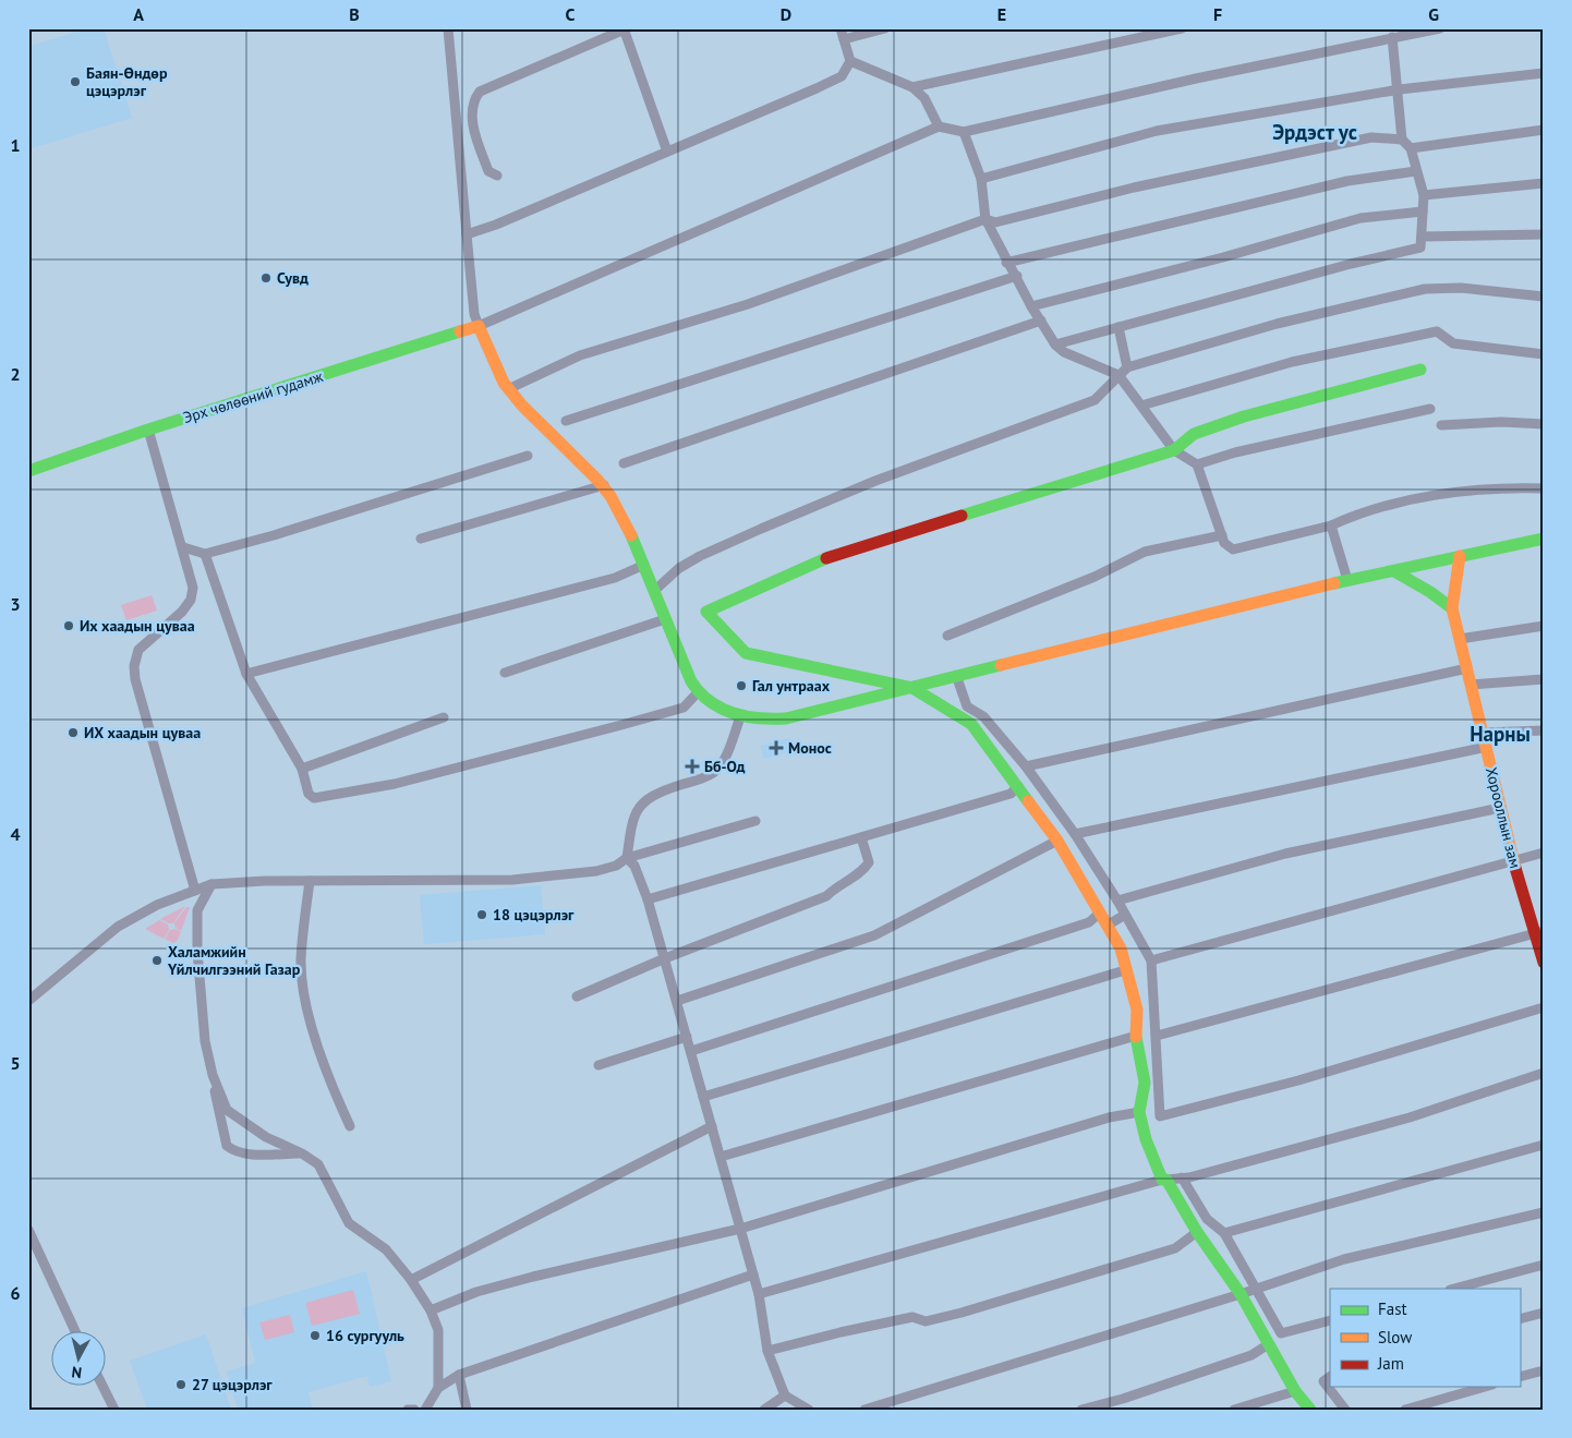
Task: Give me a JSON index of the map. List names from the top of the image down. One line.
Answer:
{"streets":{"street":["Эрх чөлөөний гудамж","Хорооллын зам"]},"districts":["Эрдэст ус","Нарны"],"places":{"other":["Баян-Өндөр цэцэрлэг","Сувд","Их хаадын цуваа","Гал унтраах","ИХ хаадын цуваа","18 цэцэрлэг","Халамжийн Үйлчилгээний Газар","16 сургууль","27 цэцэрлэг"],"health":["Монос","Бб-Од"]},"legend":["Fast","Slow","Jam"],"north":"bottom","grid":{"columns":["A","B","C","D","E","F","G"],"rows":["1","2","3","4","5","6"]}}
